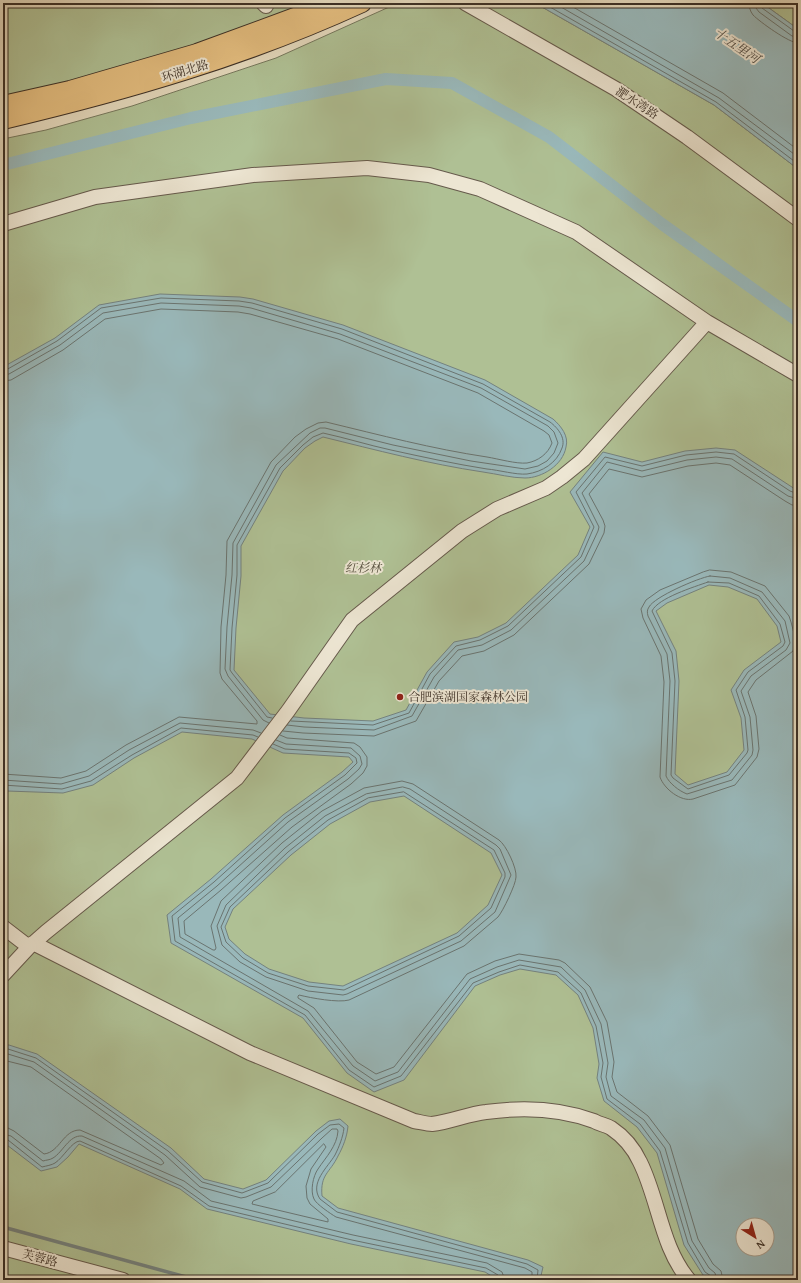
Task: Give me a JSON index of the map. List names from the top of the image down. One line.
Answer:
{"streets":{"main road":["环湖北路"],"street":["淝水湾路","芙蓉路"]},"water":["十五里河"],"parks":["红杉林"],"places":["合肥滨湖国家森林公园"],"north":"bottom right"}
